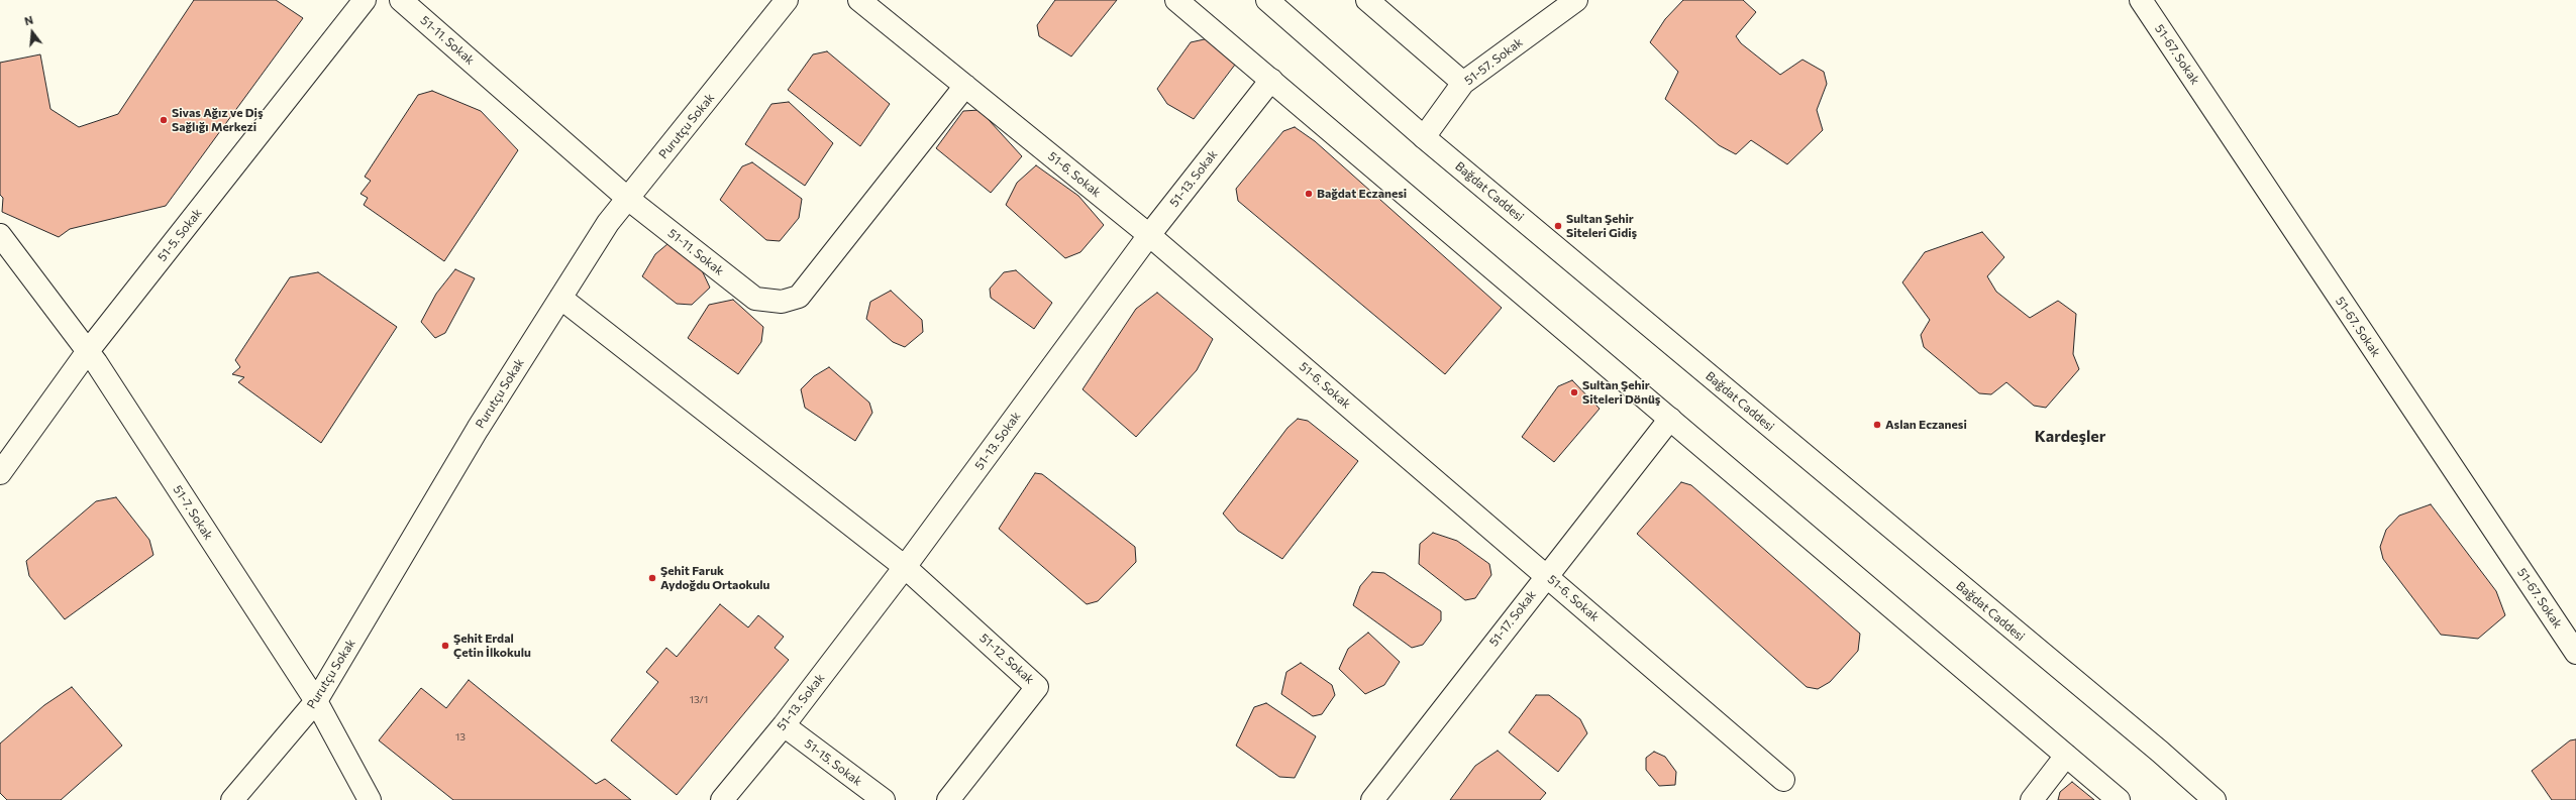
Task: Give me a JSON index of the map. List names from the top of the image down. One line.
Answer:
{"streets":{"street":["51-11. Sokak","51-67. Sokak","51-57. Sokak","Purutçu Sokak","51-6. Sokak","51-13. Sokak","Bağdat Caddesi","51-5. Sokak","51-7. Sokak","51-17. Sokak","51-12. Sokak","51-15. Sokak"]},"crossings":[["51-11. Sokak","Purutçu Sokak"],["51-11. Sokak","51-6. Sokak"],["51-57. Sokak","Bağdat Caddesi"],["Purutçu Sokak","51-7. Sokak"],["51-6. Sokak","51-13. Sokak"],["51-6. Sokak","51-17. Sokak"],["51-13. Sokak","51-12. Sokak"],["51-13. Sokak","51-15. Sokak"],["51-5. Sokak","51-7. Sokak"]],"districts":["Kardeşler"],"places":["Sivas Ağız ve Diş Sağlığı Merkezi","Bağdat Eczanesi","Sultan Şehir Siteleri Gidiş","Sultan Şehir Siteleri Dönüş","Aslan Eczanesi","Şehit Faruk Aydoğdu Ortaokulu","Şehit Erdal Çetin İlkokulu"],"house_numbers":["13/1","13"],"north":"top"}
